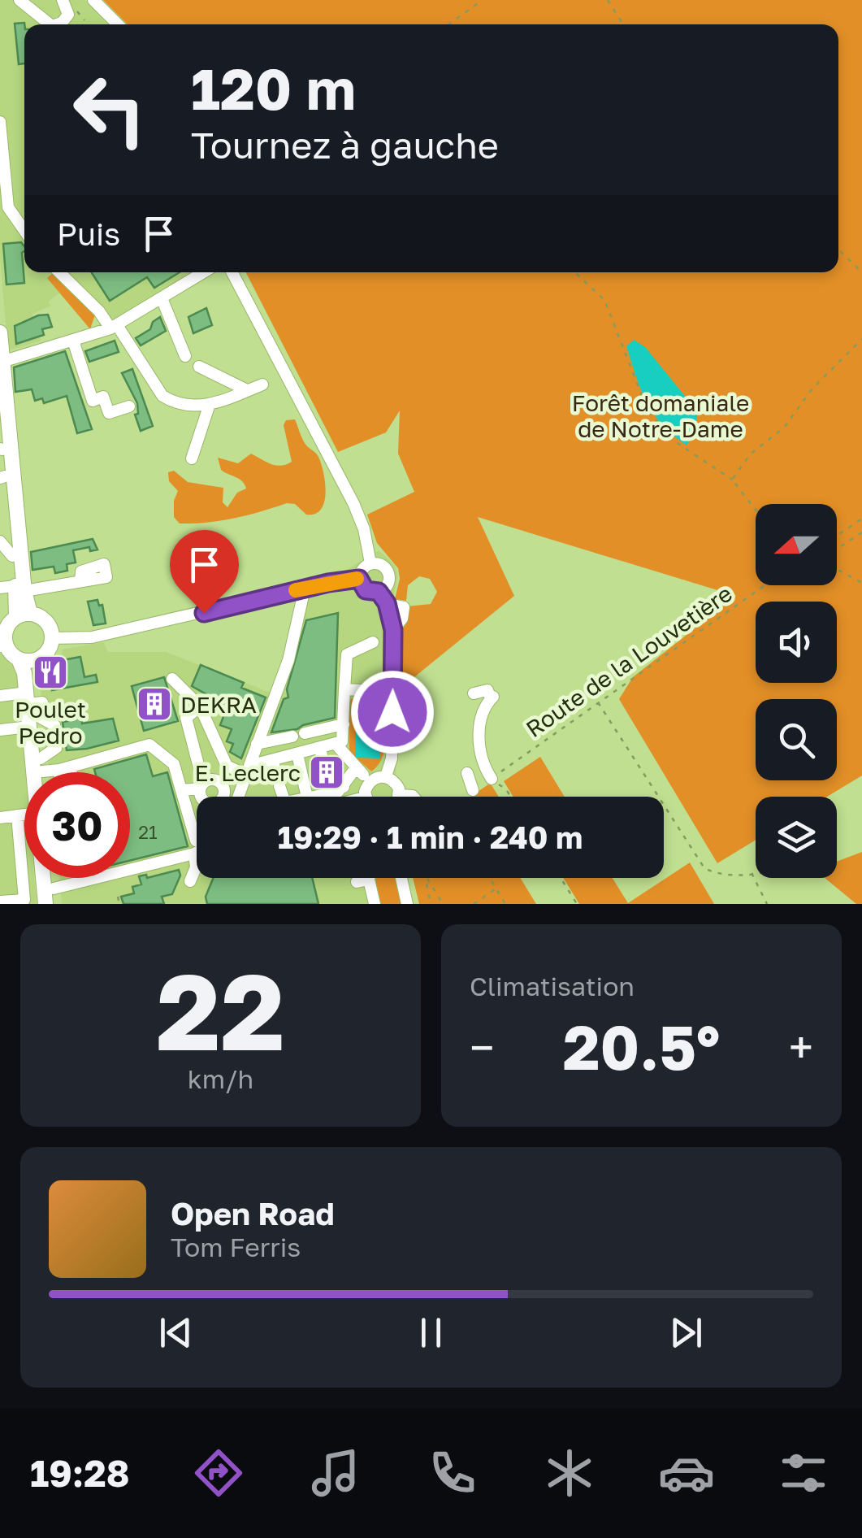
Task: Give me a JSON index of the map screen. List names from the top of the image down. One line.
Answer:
{"streets":{"path":["Route de la Louvetière"]},"parks":["Forêt domaniale de Notre-Dame"],"places":{"restaurant":["Poulet Pedro"],"building":["DEKRA","E. Leclerc"]},"house_numbers":["21"],"north":"left","page":{"turn":["120 m","Tournez à gauche"],"then":"Puis","limit":"30","trip":"19:29 · 1 min · 240 m","tile":[["22","km/h"],"Climatisation"],"heat":["−","20.5°","+"],"song":["Open Road","Tom Ferris"],"tabs":"19:28"}}
